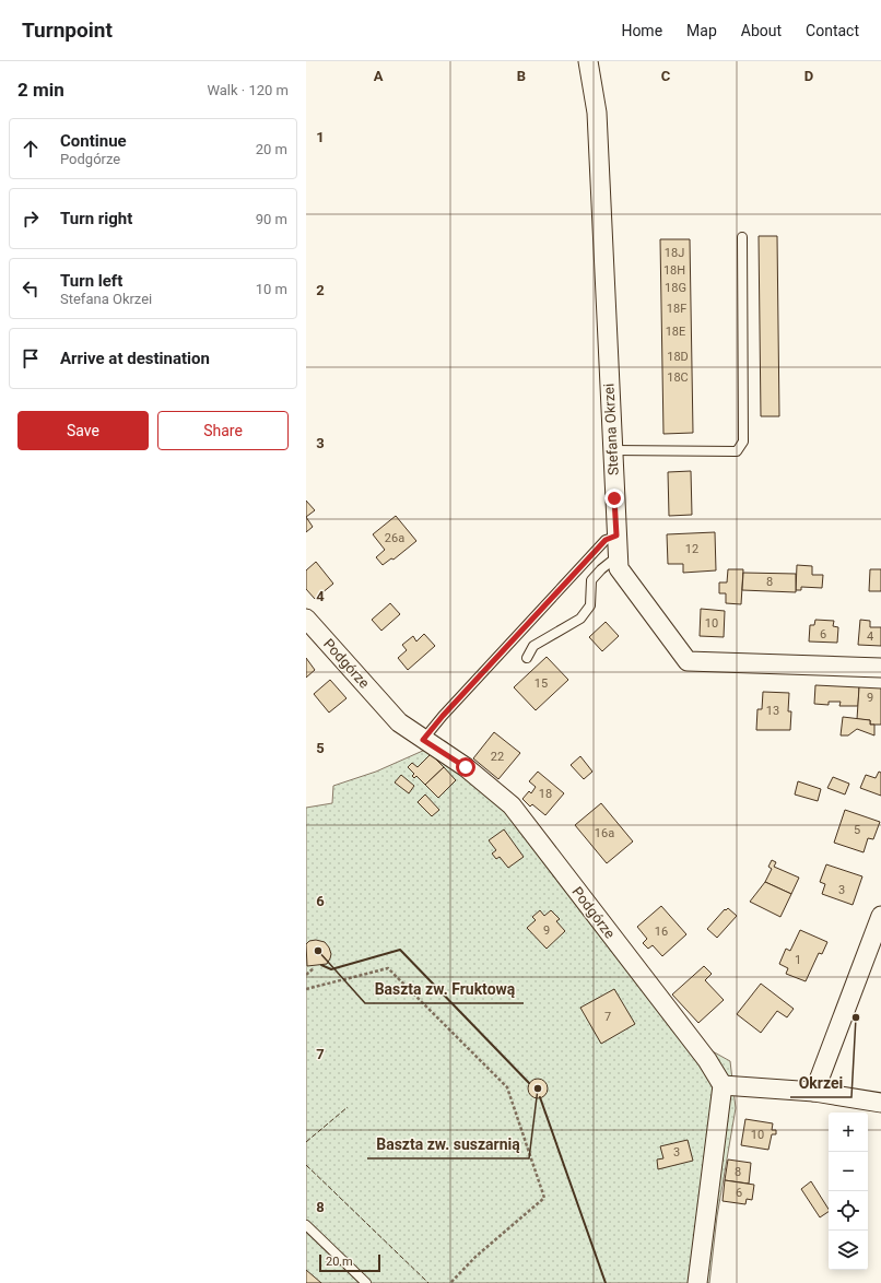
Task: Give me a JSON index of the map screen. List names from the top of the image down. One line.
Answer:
{"streets":{"street":["Stefana Okrzei","Podgórze"]},"places":["Baszta zw. Fruktową","Okrzei","Baszta zw. suszarnią"],"house_numbers":["18J","18H","18G","18F","18E","18D","18C","26a","12","8","10","6","4","15","9","13","22","18","5","16a","3","9","16","1","7","10","3","8","6"],"scale_bar":"20 m","page":{"header":"Turnpoint","nav":["Home","Map","About","Contact"],"heading":["2 min","Walk · 120 m"],"list":[["Continue","Podgórze","20 m"],["Turn right","90 m"],["Turn left","Stefana Okrzei","10 m"],"Arrive at destination"],"buttons":["Save","Share"],"map_buttons":["+","−"],"scale":"20 m"},"grid":{"columns":["A","B","C","D"],"rows":["1","2","3","4","5","6","7","8"]}}
